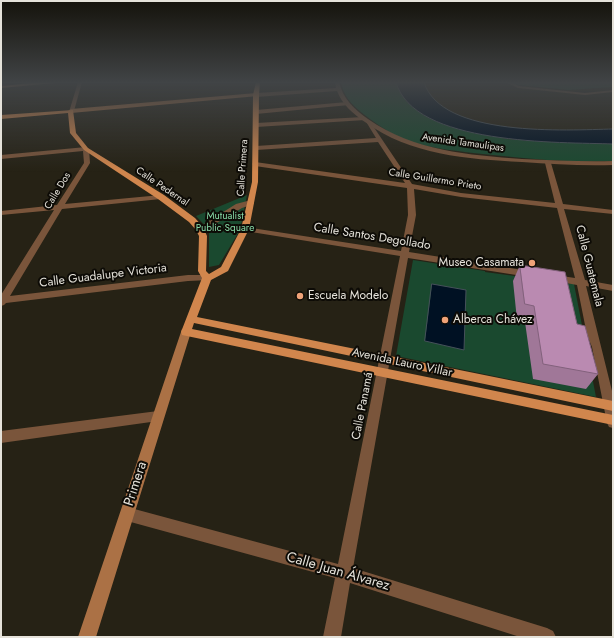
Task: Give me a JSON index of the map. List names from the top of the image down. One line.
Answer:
{"streets":{"main road":["Calle Primera","Calle Pedernal","Avenida Lauro Villar","Primera"],"street":["Avenida Tamaulipas","Calle Guillermo Prieto","Calle Dos","Calle Santos Degollado","Calle Guatemala","Calle Guadalupe Victoria","Calle Panamá","Calle Juan Álvarez"]},"crossings":[["Avenida Tamaulipas","Calle Guatemala"],["Calle Primera","Calle Guillermo Prieto"],["Calle Primera","Calle Santos Degollado"],["Calle Primera","Calle Guadalupe Victoria"],["Calle Guillermo Prieto","Calle Guatemala"],["Calle Guillermo Prieto","Calle Panamá"],["Calle Pedernal","Calle Dos"],["Calle Dos","Calle Guadalupe Victoria"],["Calle Santos Degollado","Calle Guatemala"],["Calle Santos Degollado","Calle Panamá"],["Calle Guatemala","Avenida Lauro Villar"],["Avenida Lauro Villar","Calle Panamá"],["Avenida Lauro Villar","Primera"],["Calle Panamá","Calle Juan Álvarez"],["Primera","Calle Juan Álvarez"]],"parks":["Mutualist Public Square"],"places":["Museo Casamata","Escuela Modelo","Alberca Chávez"]}
